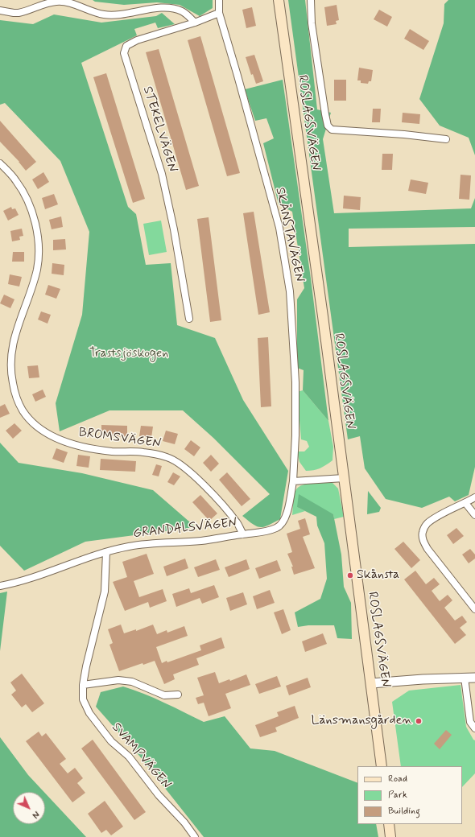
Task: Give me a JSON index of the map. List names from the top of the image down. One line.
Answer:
{"streets":{"main road":["ROSLAGSVÄGEN"],"street":["STEKELVÄGEN","SKÅNSTAVÄGEN","BROMSVÄGEN","GRANDALSVÄGEN","SVAMPVÄGEN"]},"crossings":[["STEKELVÄGEN","SKÅNSTAVÄGEN"],["SKÅNSTAVÄGEN","GRANDALSVÄGEN"],["BROMSVÄGEN","GRANDALSVÄGEN"],["GRANDALSVÄGEN","SVAMPVÄGEN"]],"parks":["Trastsjöskogen"],"places":["Skånsta","Länsmansgården"],"legend":["Road","Park","Building"],"north":"bottom right"}
